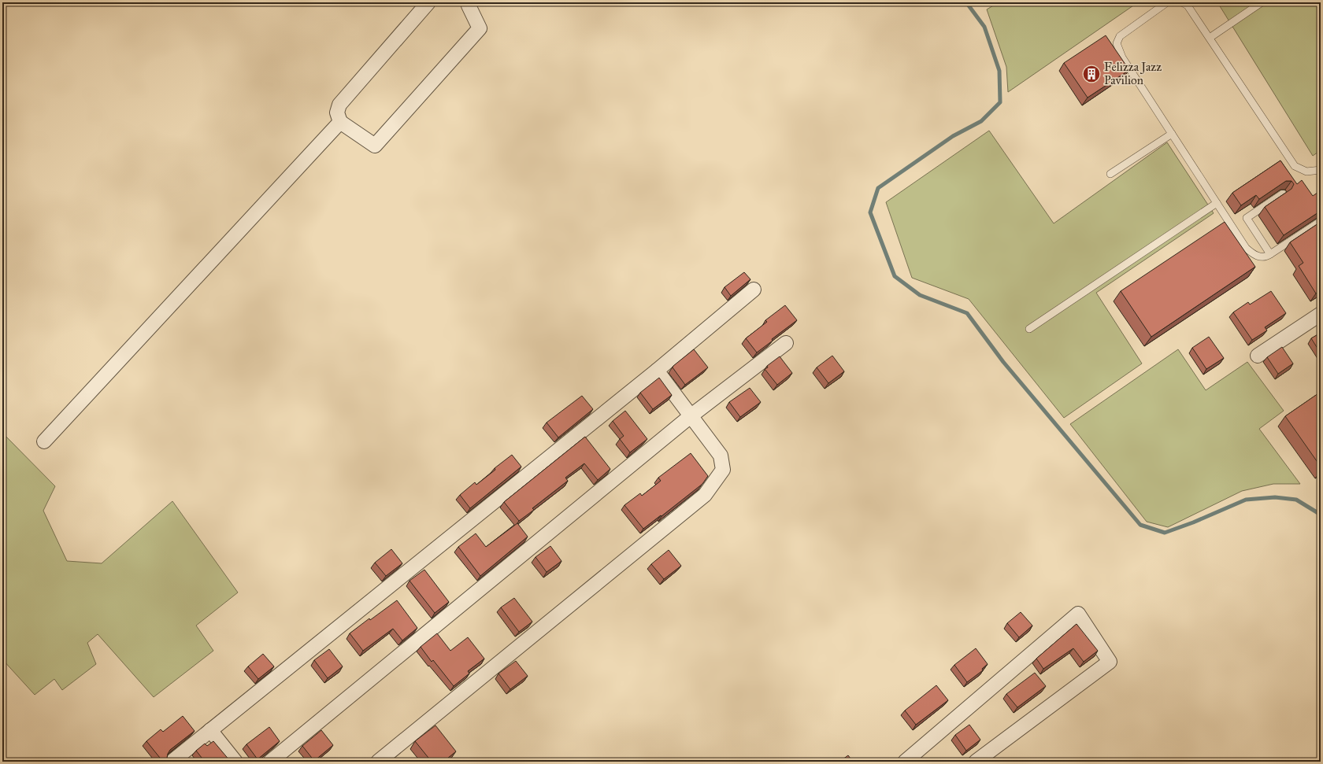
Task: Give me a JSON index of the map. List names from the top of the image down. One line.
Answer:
{"places":{"building":["Felizza Jazz Pavilion"]}}
